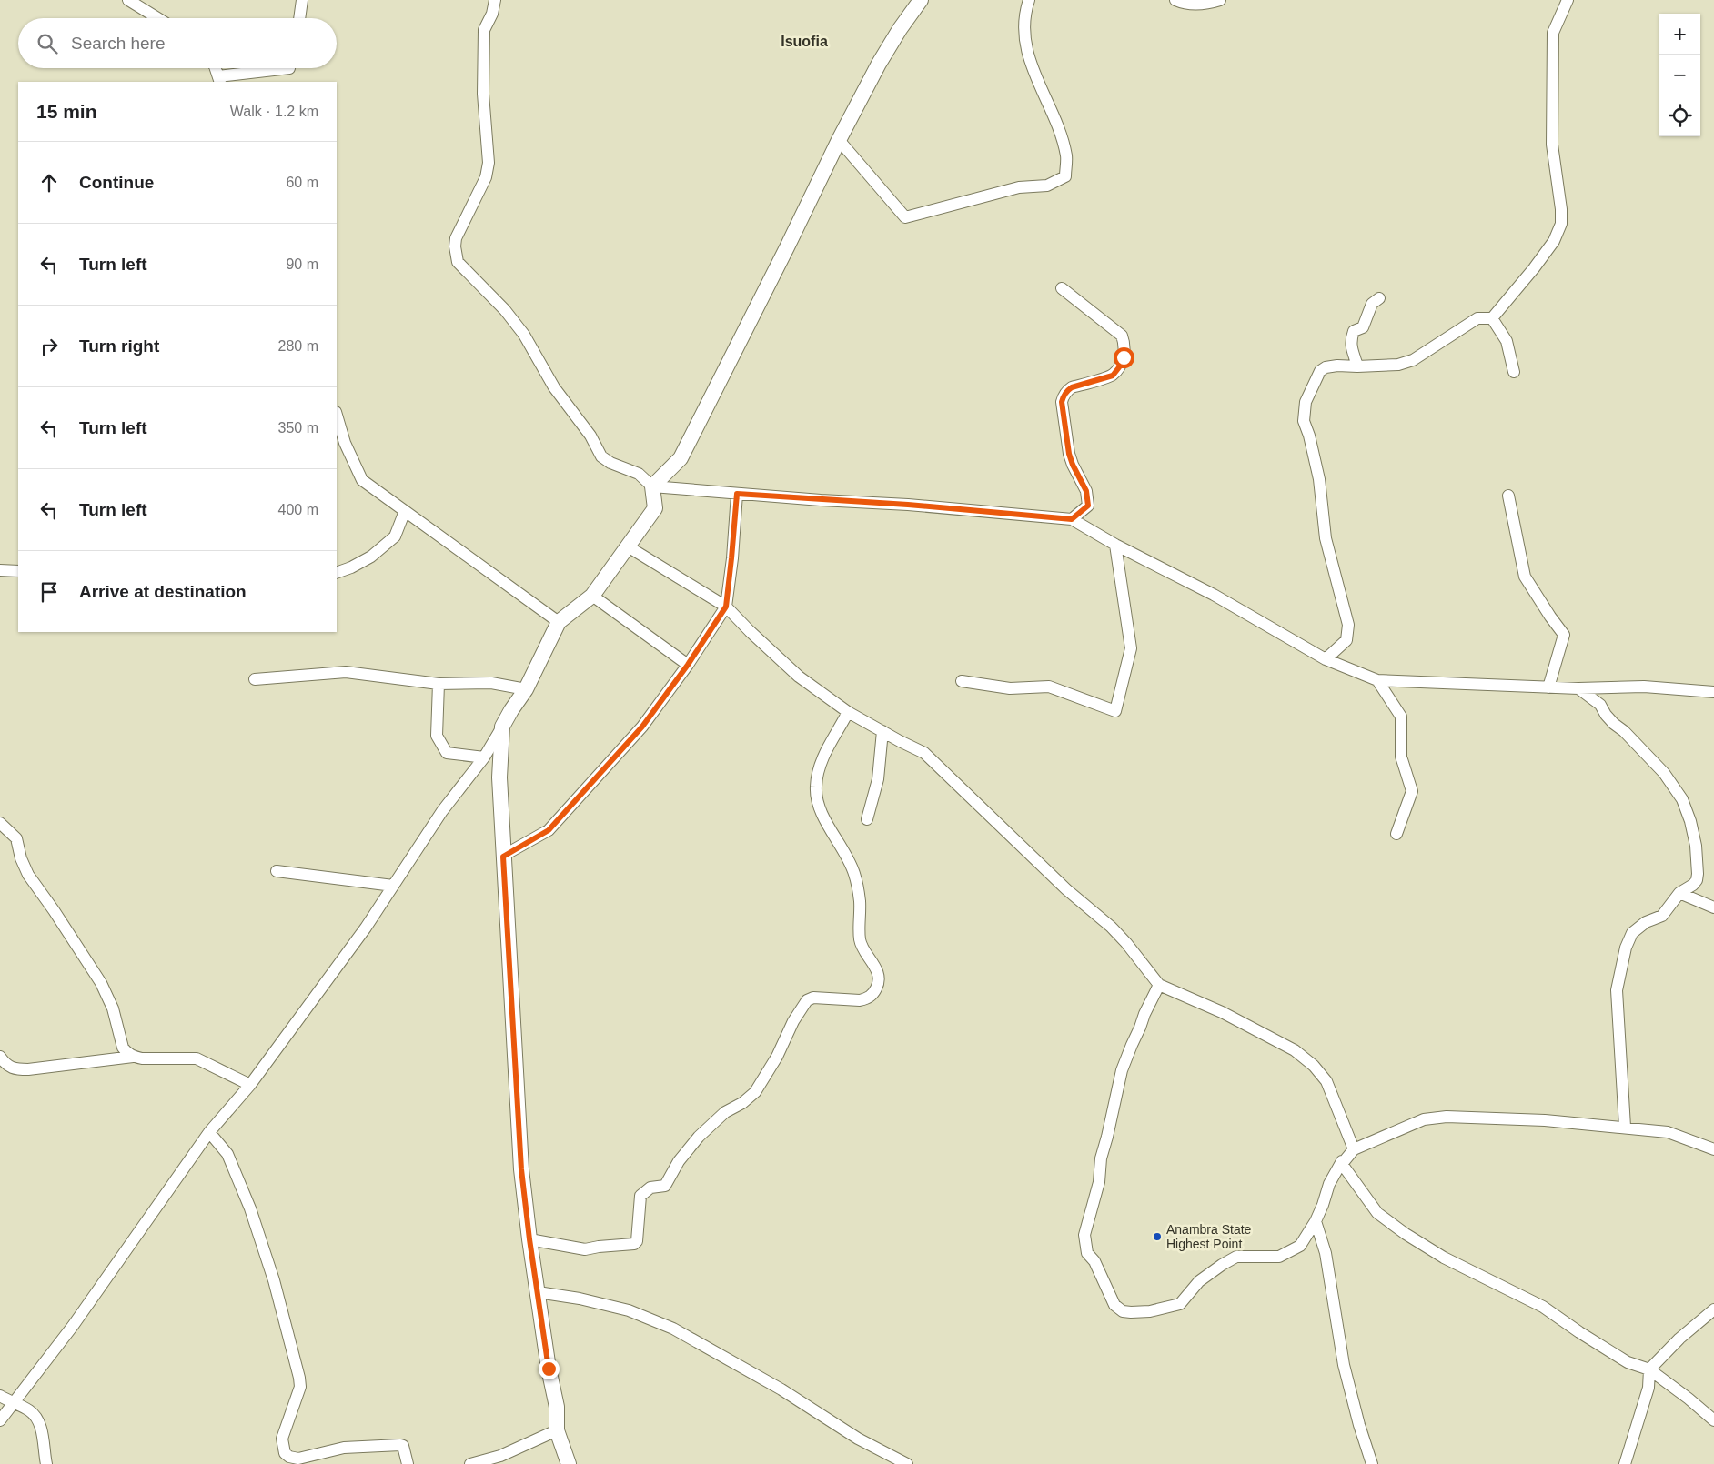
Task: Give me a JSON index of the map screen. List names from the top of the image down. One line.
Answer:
{"districts":["Isuofia"],"places":["Anambra State Highest Point"],"page":{"map_buttons":["+","−"],"search":"Search here","heading":["15 min","Walk · 1.2 km"],"list":[["Continue","60 m"],["Turn left","90 m"],["Turn right","280 m"],["Turn left","350 m"],["Turn left","400 m"],"Arrive at destination"]}}
